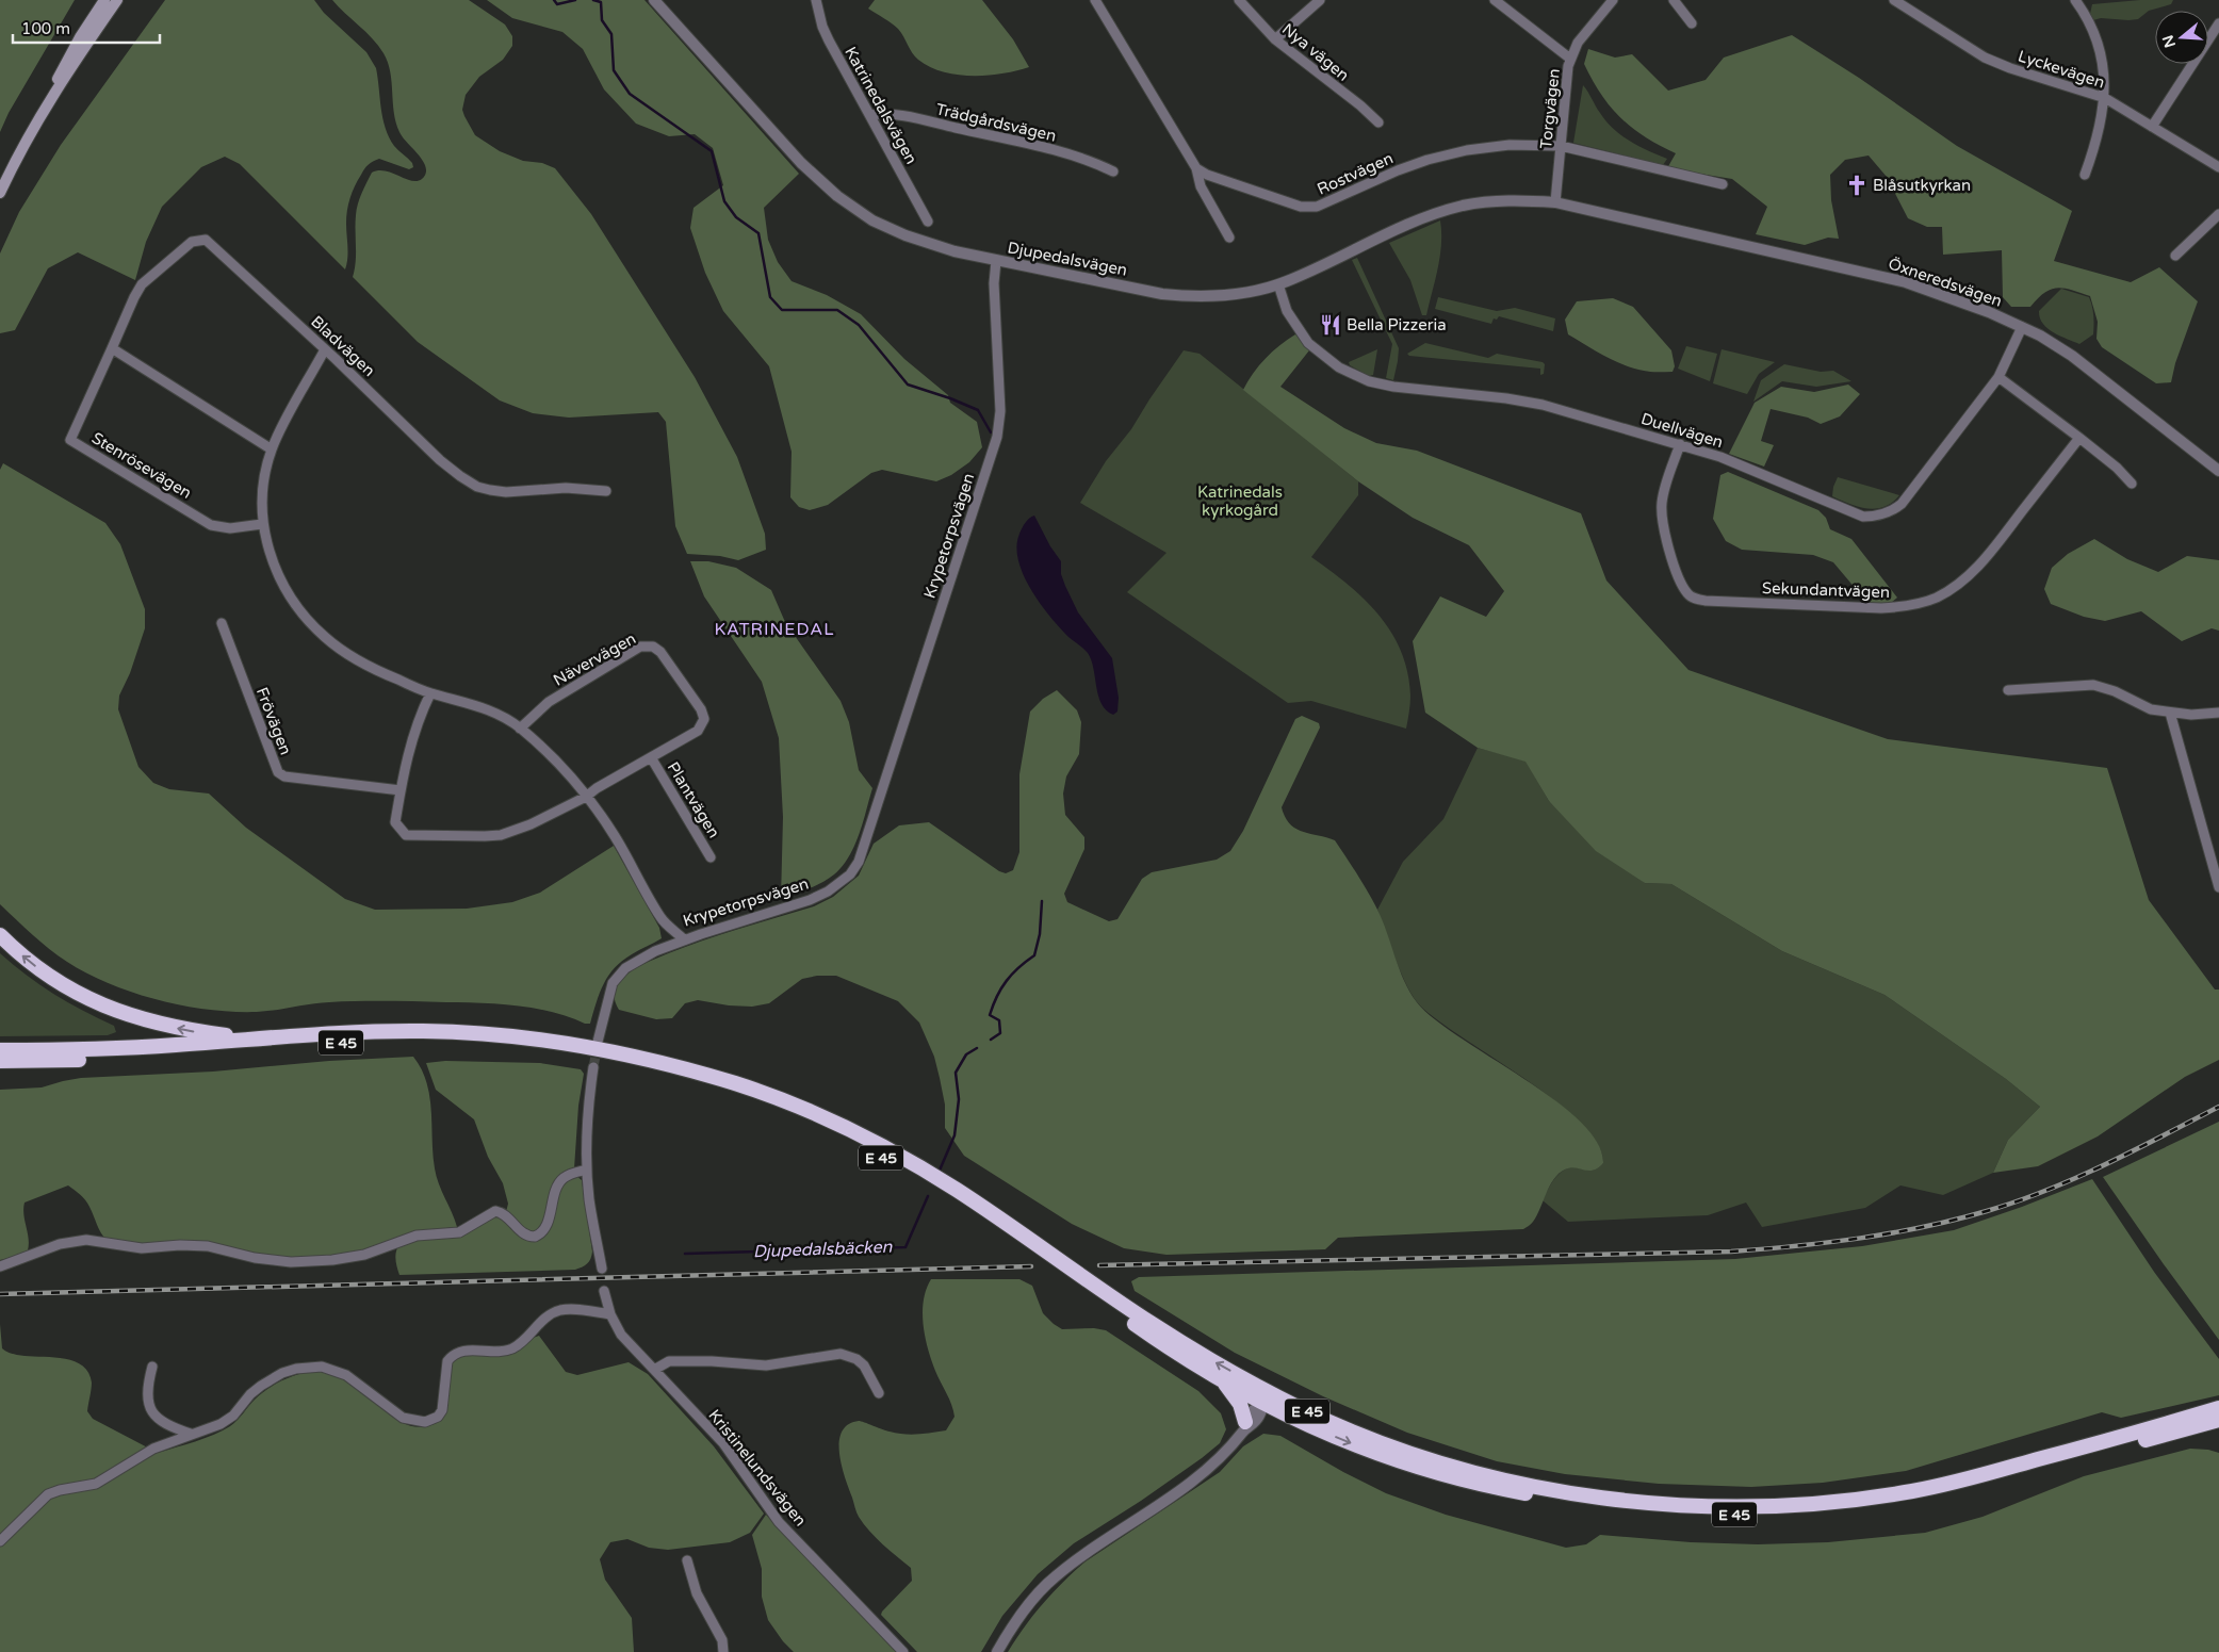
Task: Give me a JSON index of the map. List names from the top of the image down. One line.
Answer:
{"streets":{"highway":["E 45"],"street":["Nya vägen","Lyckevägen","Katrinedalsvägen","Torgvägen","Trädgårdsvägen","Rostvägen","Djupedalsvägen","Öxneredsvägen","Bladvägen","Duellvägen","Stenrösevägen","Krypetorpsvägen","Sekundantvägen","Nävervägen","Frövägen","Plantvägen","Kristinelundsvägen"]},"crossings":[["Katrinedalsvägen","Trädgårdsvägen"],["Torgvägen","Rostvägen"],["Torgvägen","Djupedalsvägen"],["Torgvägen","Öxneredsvägen"],["Djupedalsvägen","Öxneredsvägen"],["Djupedalsvägen","Duellvägen"],["Djupedalsvägen","Krypetorpsvägen"],["Öxneredsvägen","Duellvägen"],["Bladvägen","Stenrösevägen"],["Bladvägen","Krypetorpsvägen"],["Duellvägen","Sekundantvägen"],["Stenrösevägen","Krypetorpsvägen"],["Krypetorpsvägen","Nävervägen"],["Nävervägen","Frövägen"],["Nävervägen","Plantvägen"]],"districts":["KATRINEDAL"],"water":["Djupedalsbäcken"],"parks":["Katrinedals kyrkogård"],"places":{"church":["Blåsutkyrkan"],"restaurant":["Bella Pizzeria"]},"scale_bar":"100 m","north":"left"}
